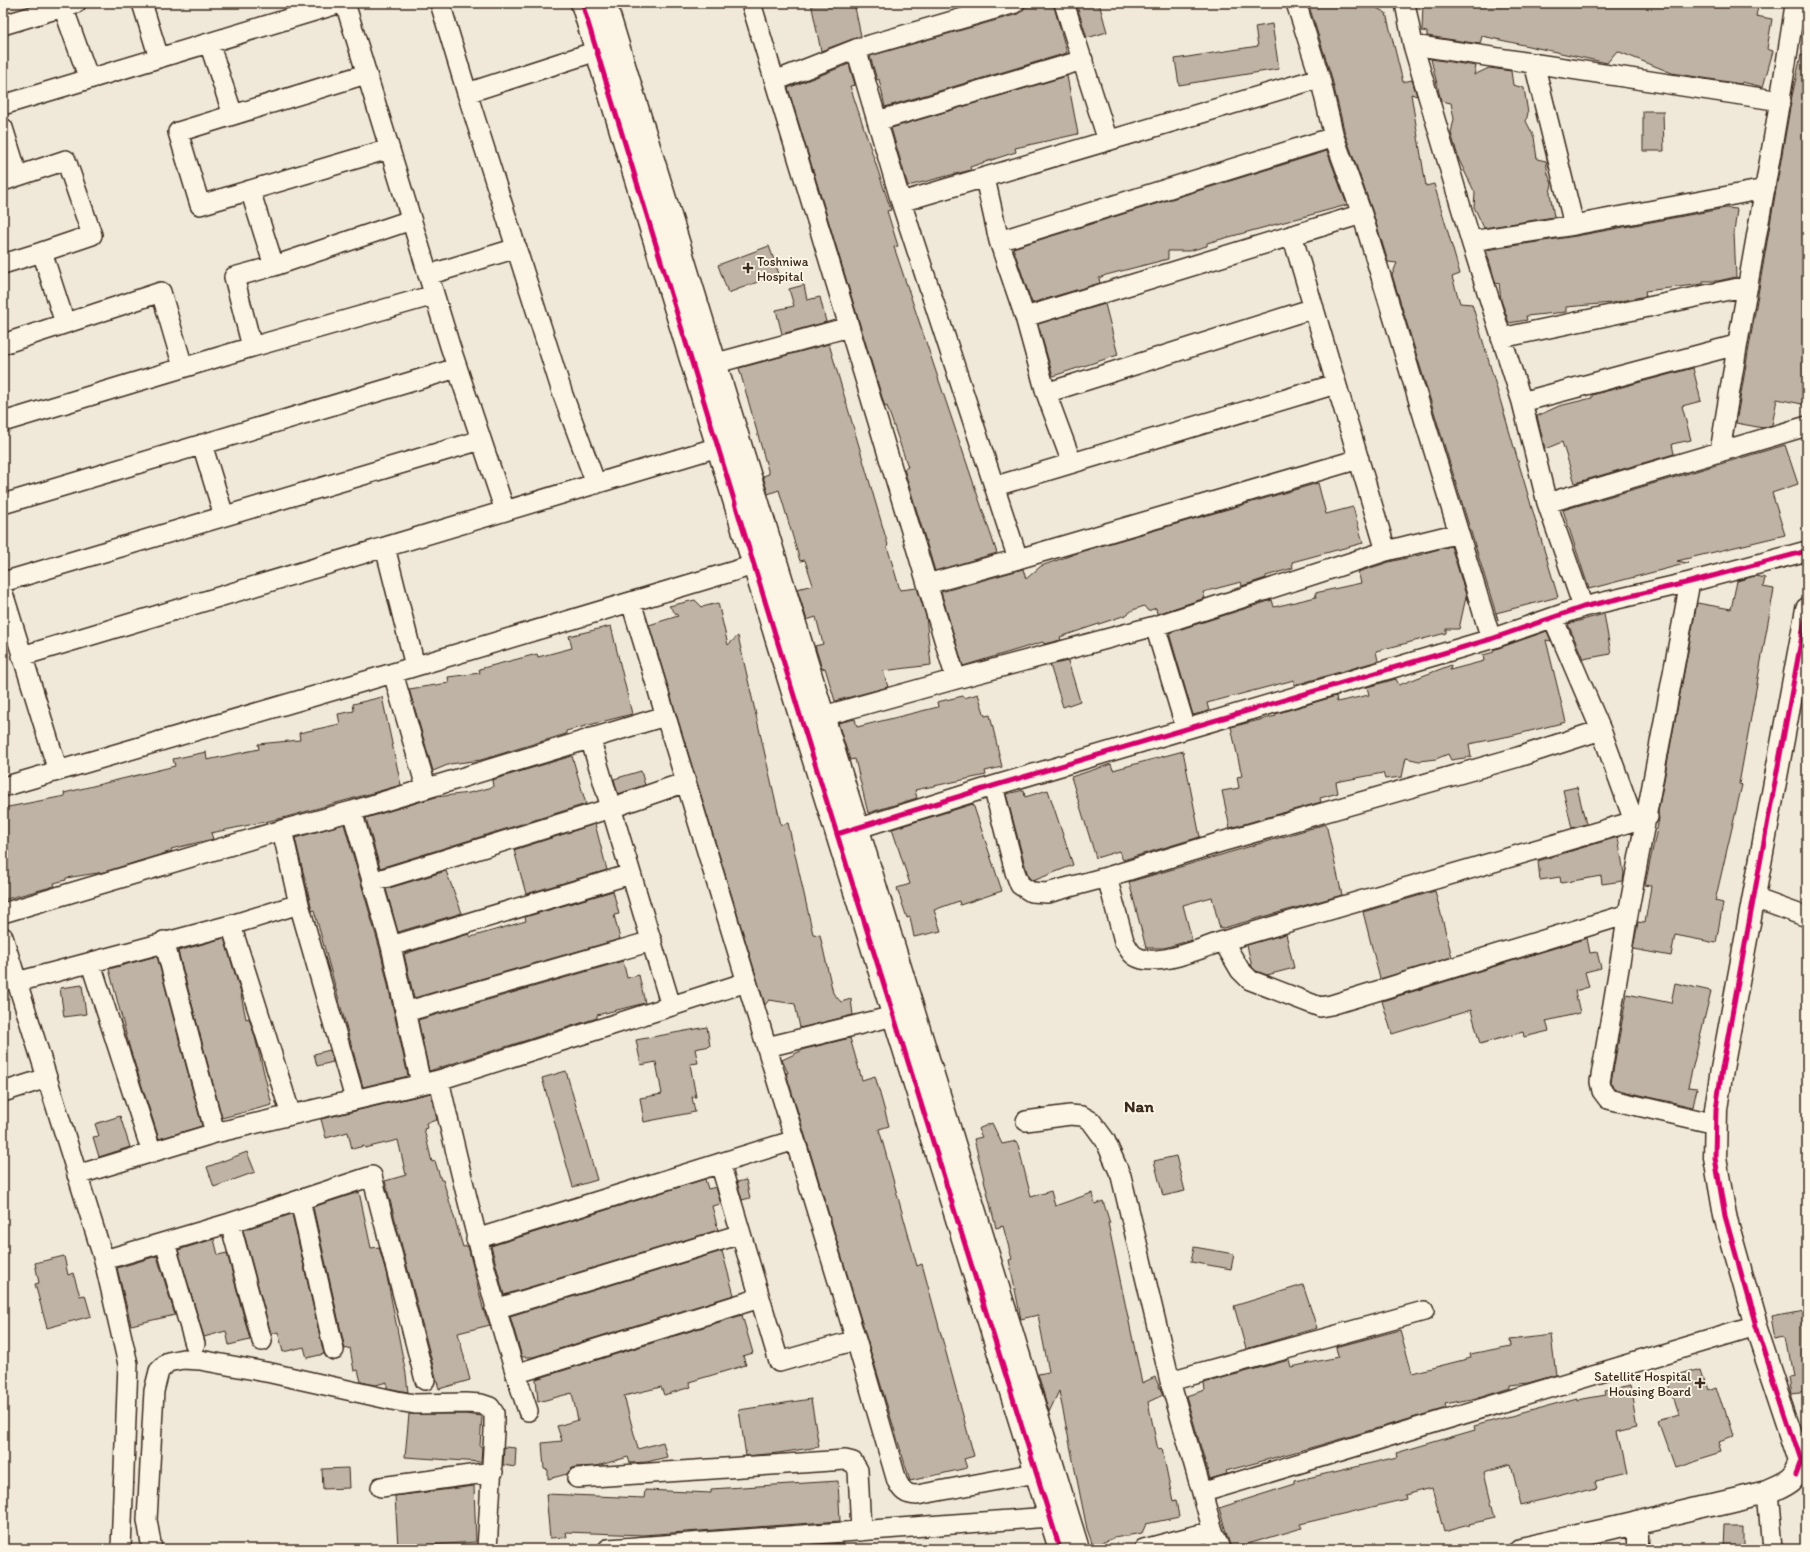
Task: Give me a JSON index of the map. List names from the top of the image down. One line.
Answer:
{"districts":["Nan"],"places":{"health":["Toshniwa Hospital","Satellite Hospital Housing Board"]}}
